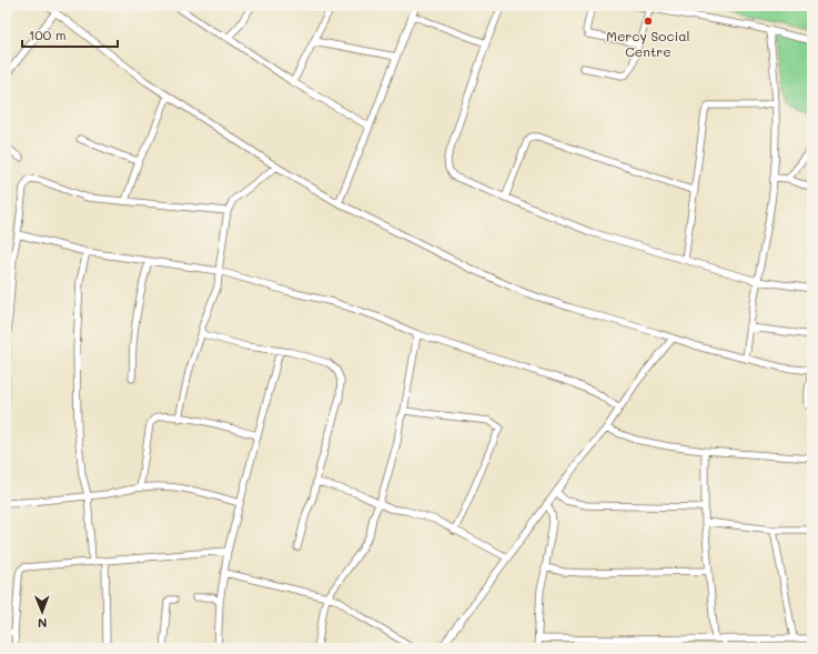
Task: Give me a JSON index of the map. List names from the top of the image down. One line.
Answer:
{"places":["Mercy Social Centre"],"scale_bar":"100 m","north":"bottom"}
